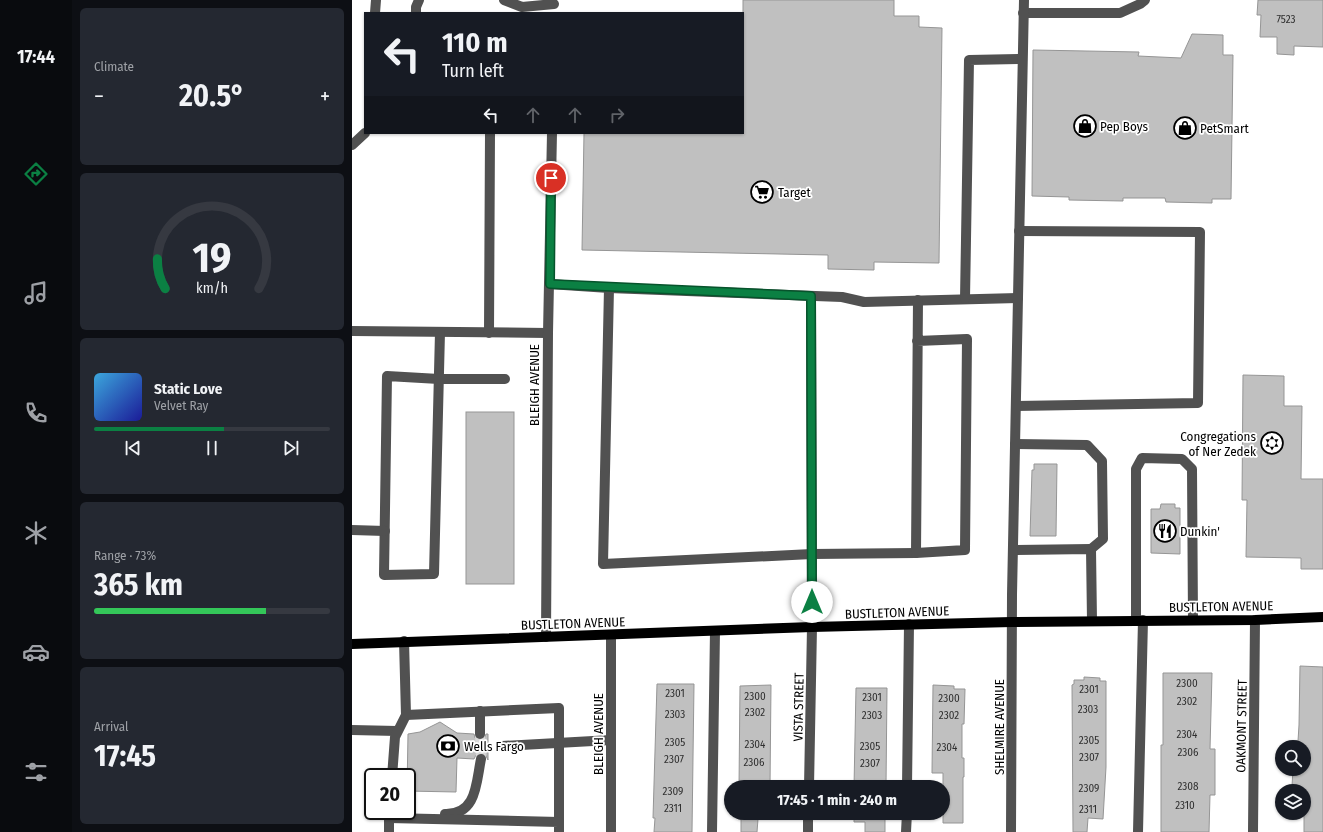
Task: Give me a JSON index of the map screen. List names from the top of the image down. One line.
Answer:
{"streets":{"main road":["BUSTLETON AVENUE"],"street":["BLEIGH AVENUE","VISTA STREET","OAKMONT STREET","SHELMIRE AVENUE"]},"crossings":[["BLEIGH AVENUE","BUSTLETON AVENUE"],["BUSTLETON AVENUE","VISTA STREET"],["BUSTLETON AVENUE","OAKMONT STREET"],["BUSTLETON AVENUE","SHELMIRE AVENUE"]],"places":{"shop":["Pep Boys","PetSmart"],"supermarket":["Target"],"synagogue":["Congregations of Ner Zedek"],"restaurant":["Dunkin'"],"bank":["Wells Fargo"]},"house_numbers":["7523","2300","2301","2301","2300","2301","2300","2302","2303","2302","2303","2303","2302","2304","2305","2305","2304","2305","2304","2306","2307","2307","2306","2307","2308","2309","2309","2310","2311","2311"],"page":{"tabs":"17:44","tile":["Climate",["Range · 73%","365 km"],["Arrival","17:45"]],"turn":["110 m","Turn left"],"heat":["−","20.5°","+"],"song":["Static Love","Velvet Ray"],"limit":"20","trip":"17:45 · 1 min · 240 m","gauge":["19","km/h"]}}
